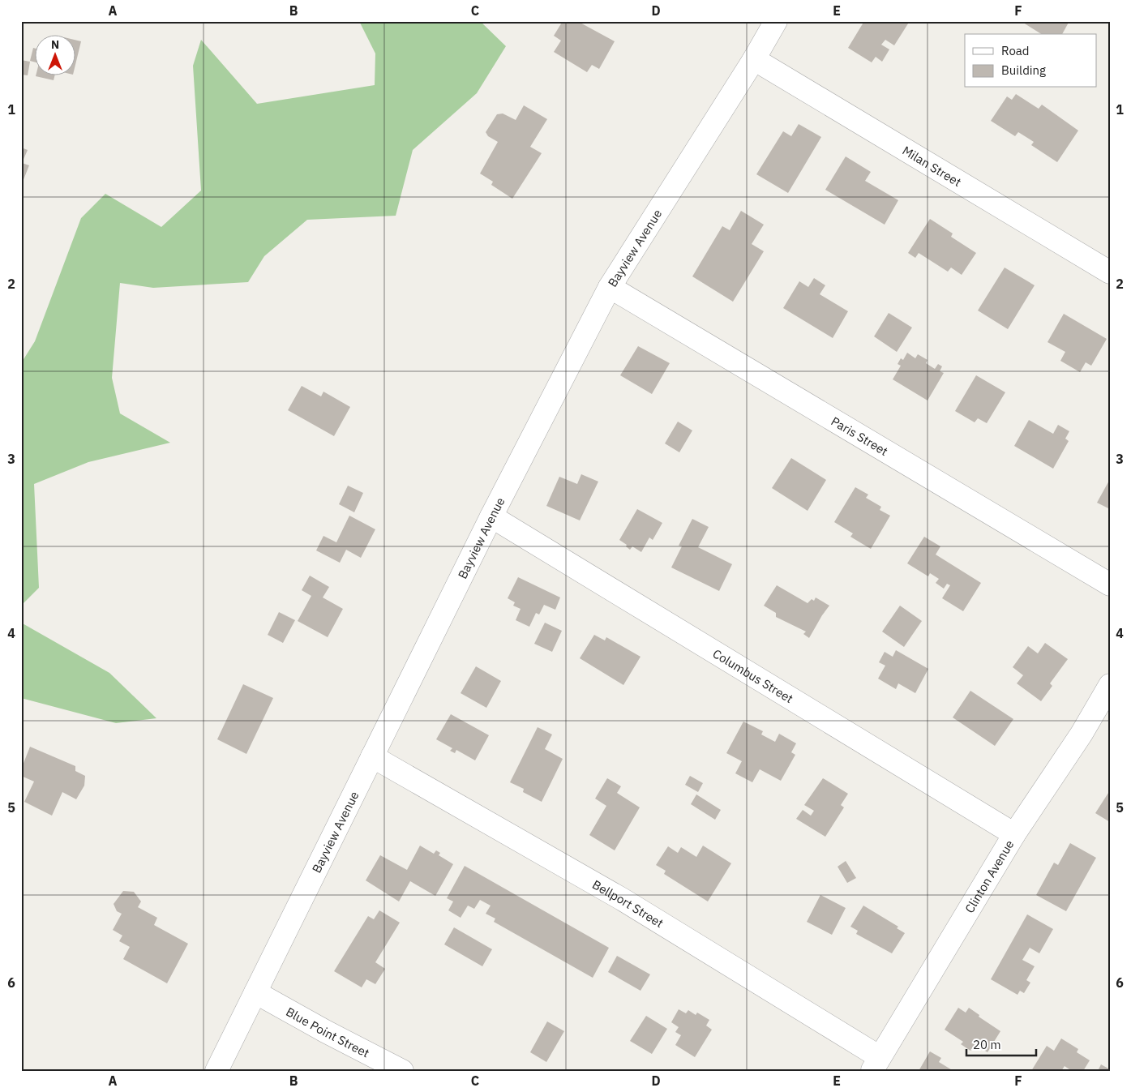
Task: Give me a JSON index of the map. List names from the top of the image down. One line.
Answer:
{"streets":{"street":["Milan Street","Bayview Avenue","Paris Street","Columbus Street","Clinton Avenue","Bellport Street","Blue Point Street"]},"crossings":[["Milan Street","Bayview Avenue"],["Bayview Avenue","Paris Street"],["Bayview Avenue","Columbus Street"],["Bayview Avenue","Bellport Street"],["Bayview Avenue","Blue Point Street"],["Columbus Street","Clinton Avenue"],["Clinton Avenue","Bellport Street"]],"legend":["Road","Building"],"scale_bar":"20 m","north":"top","grid":{"columns":["A","B","C","D","E","F"],"rows":["1","2","3","4","5","6"]}}
